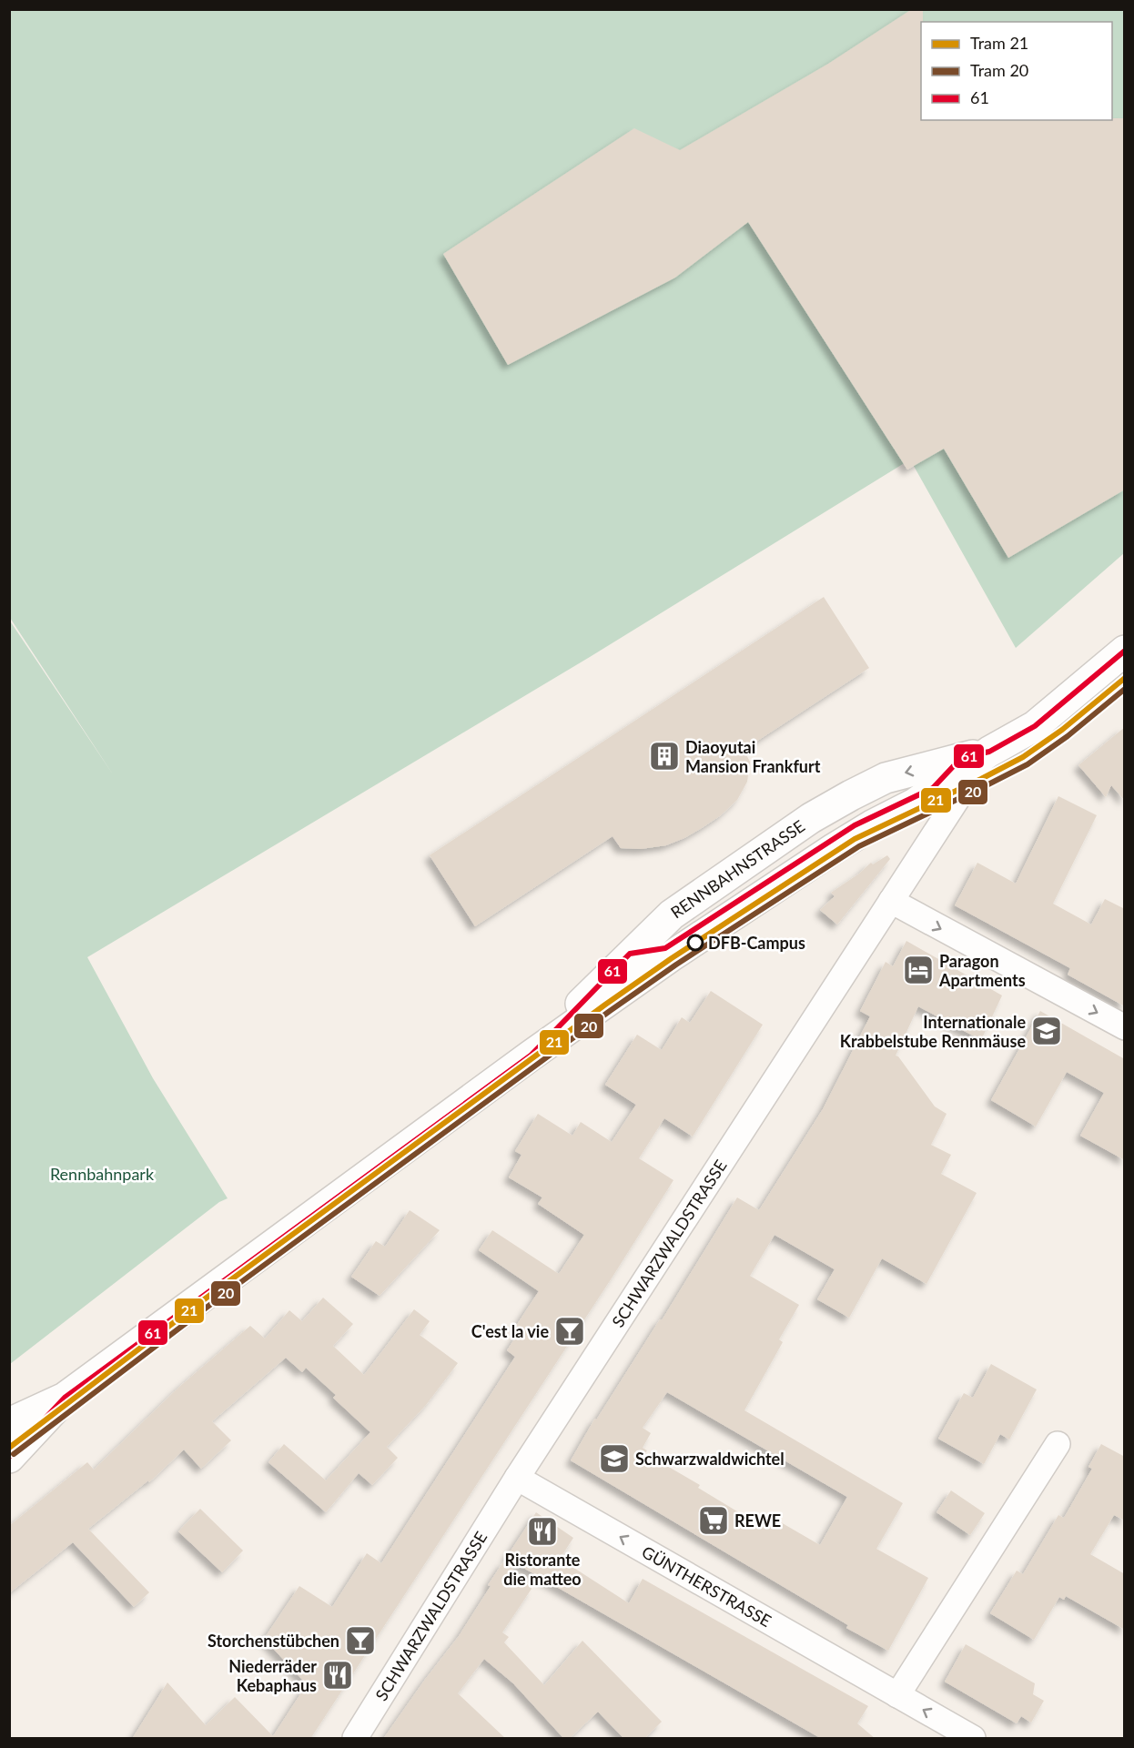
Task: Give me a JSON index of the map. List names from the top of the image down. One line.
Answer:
{"streets":{"main road":["RENNBAHNSTRASSE"],"street":["SCHWARZWALDSTRASSE","GÜNTHERSTRASSE"]},"crossings":[["RENNBAHNSTRASSE","SCHWARZWALDSTRASSE"],["SCHWARZWALDSTRASSE","GÜNTHERSTRASSE"]],"one_way":["GÜNTHERSTRASSE"],"parks":["Rennbahnpark"],"places":{"building":["Diaoyutai Mansion Frankfurt"],"other":["DFB-Campus"],"hotel":["Paragon Apartments"],"school or university":["Internationale Krabbelstube Rennmäuse","Schwarzwaldwichtel"],"bar":["C'est la vie","Storchenstübchen"],"supermarket":["REWE"],"restaurant":["Ristorante die matteo","Niederräder Kebaphaus"]},"lines":["transit line 61","tram line 21","tram line 20"],"legend":["Tram 21","Tram 20","61"]}
